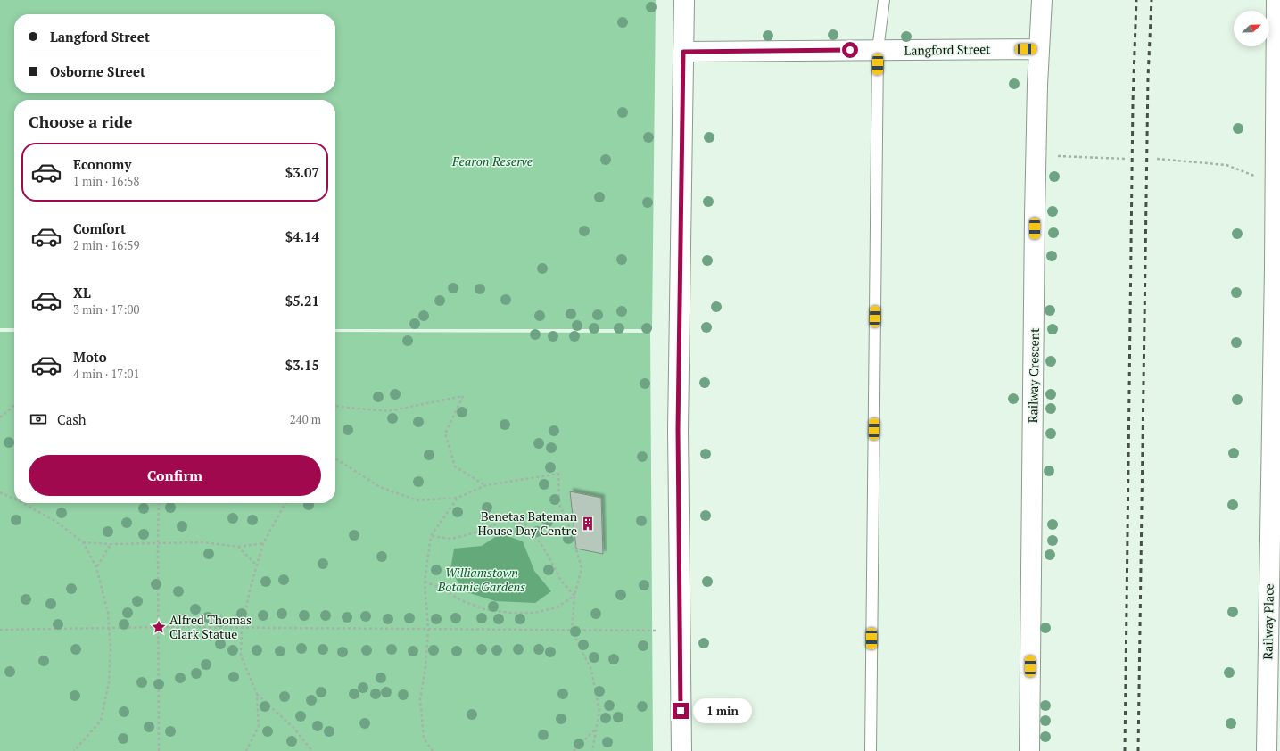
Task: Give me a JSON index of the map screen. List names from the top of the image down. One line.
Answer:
{"streets":{"street":["Langford Street","Railway Crescent","Railway Place"]},"crossings":[["Langford Street","Railway Crescent"]],"parks":["Fearon Reserve","Williamstown Botanic Gardens"],"places":{"building":["Benetas Bateman House Day Centre"],"place":["Alfred Thomas Clark Statue"]},"north":"right","page":{"banner":["Langford Street","Osborne Street"],"heading":"Choose a ride","list":[{"name":"Economy","note":"1 min · 16:58","value":"$3.07"},{"name":"Comfort","note":"2 min · 16:59","value":"$4.14"},{"name":"XL","note":"3 min · 17:00","value":"$5.21"},{"name":"Moto","note":"4 min · 17:01","value":"$3.15"}],"pay":["Cash","240 m"],"buttons":"Confirm","bubble":"1 min"}}
